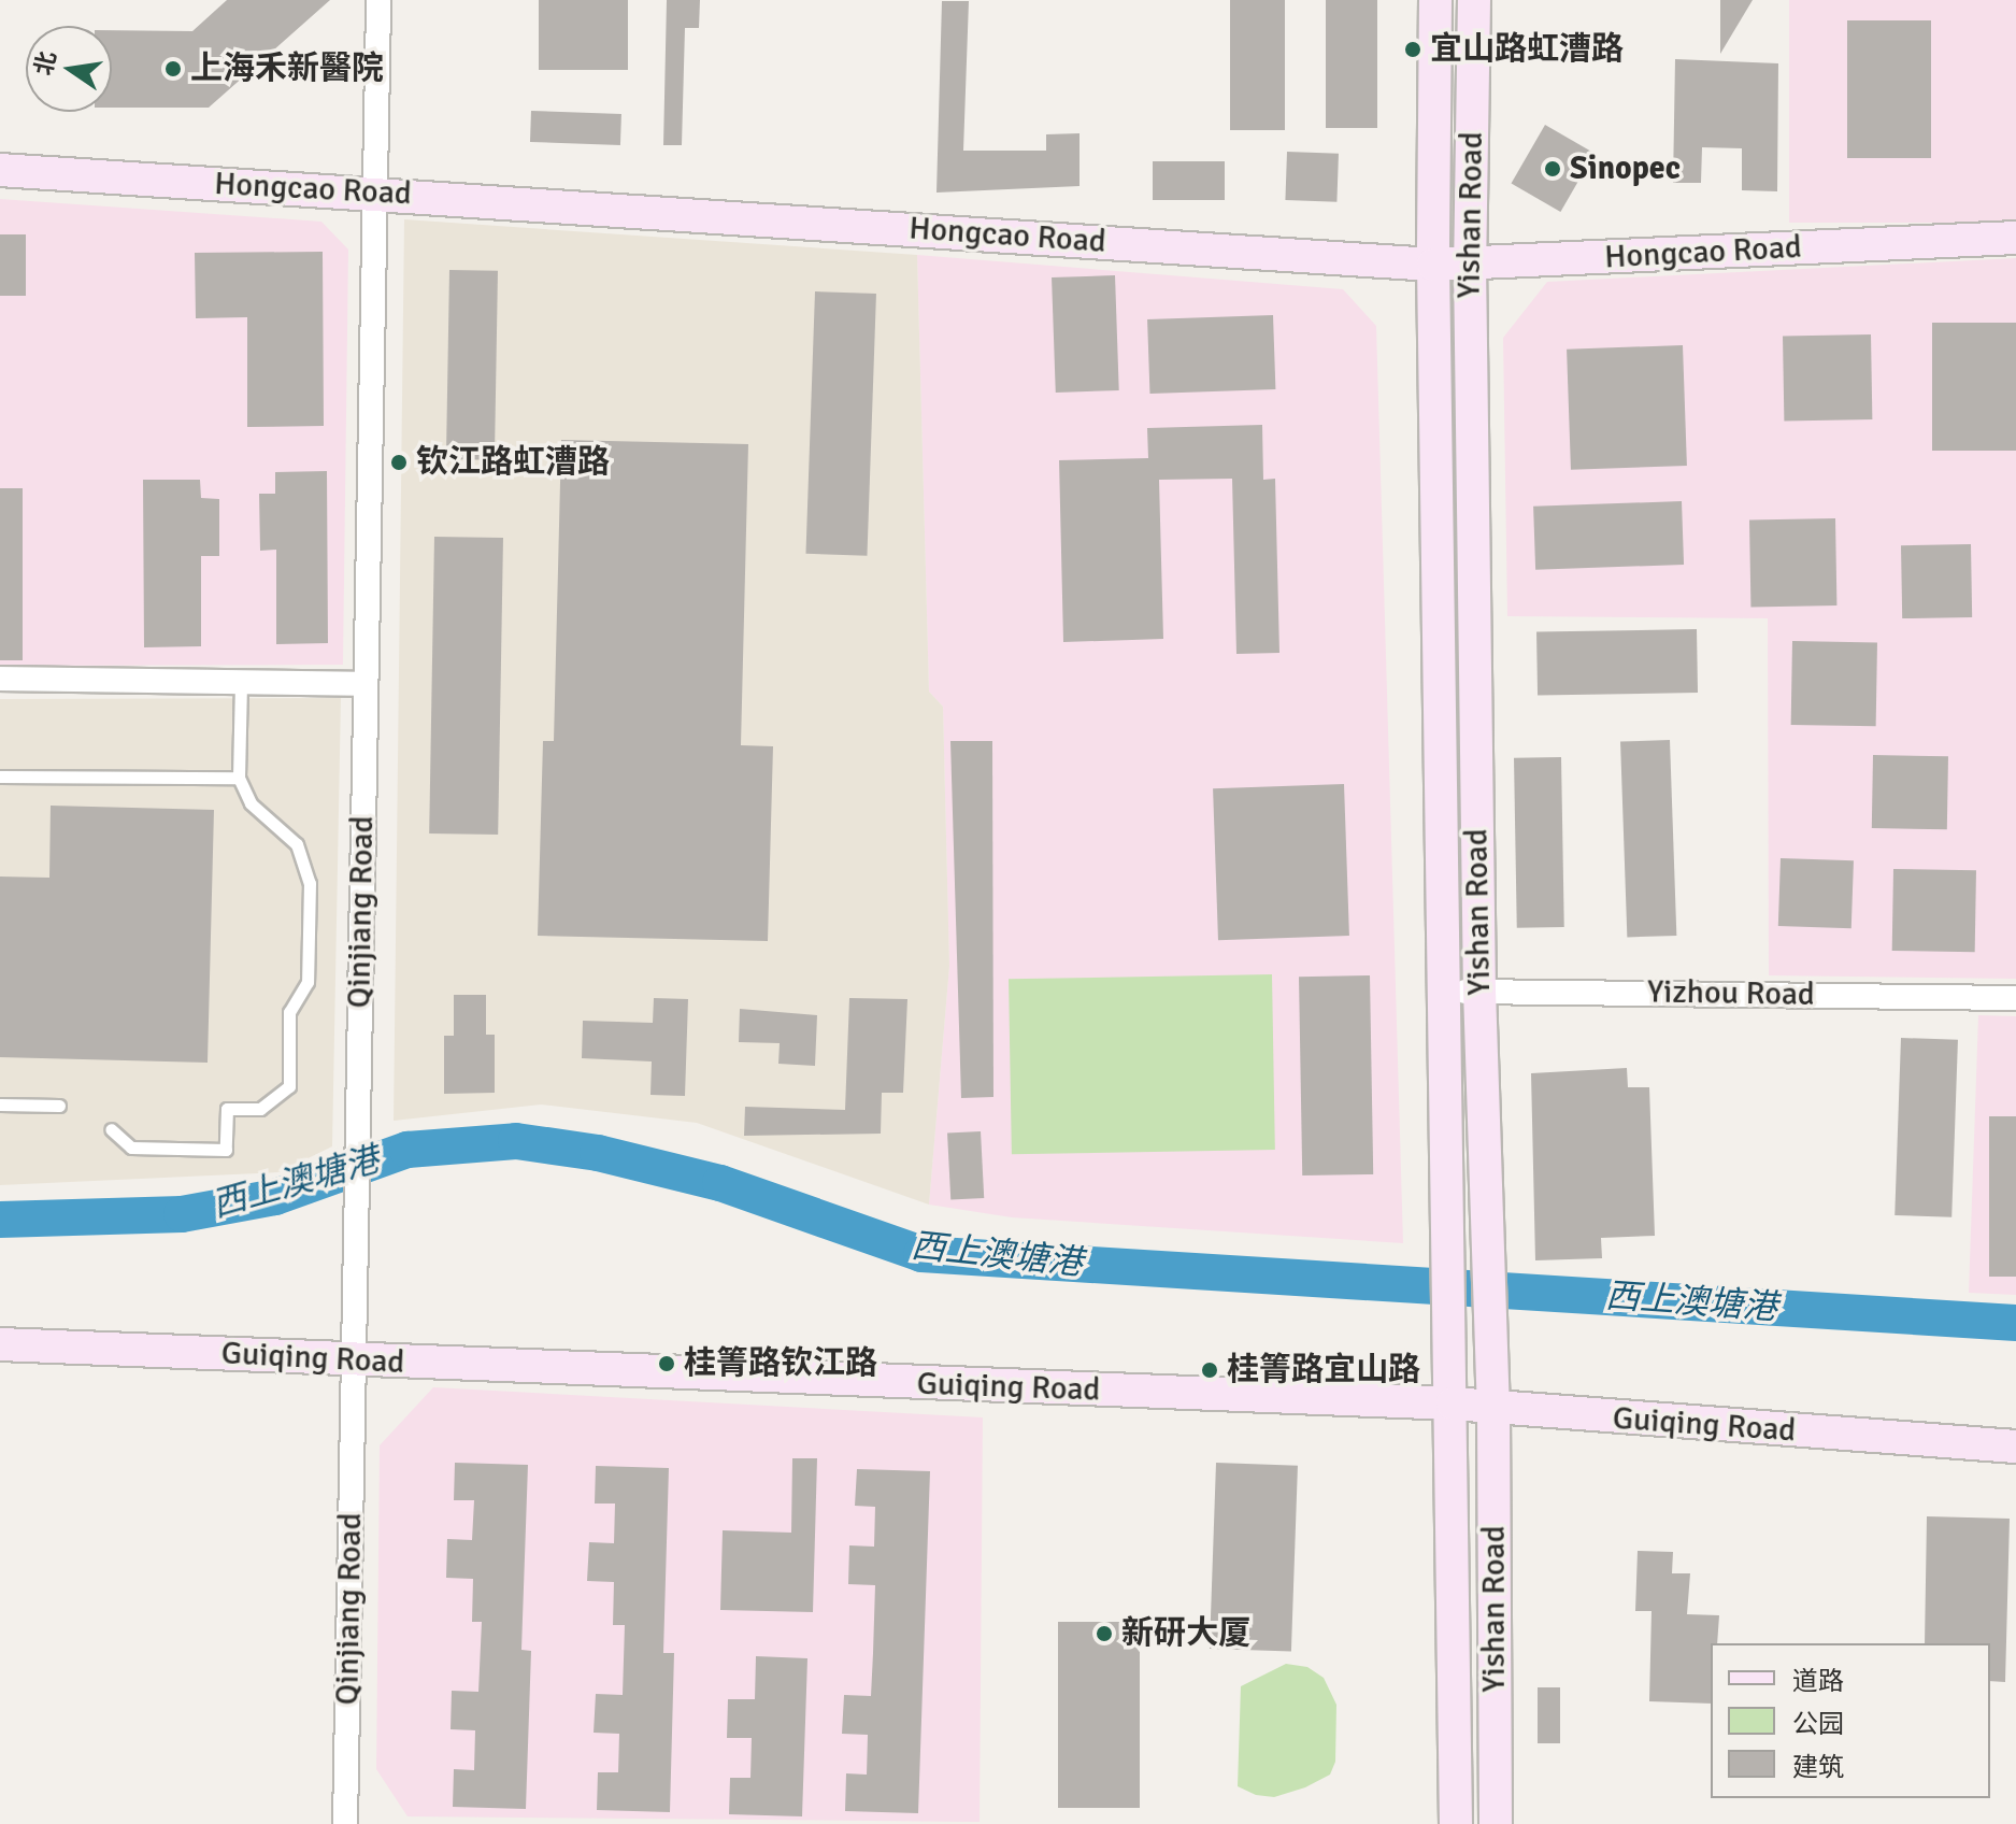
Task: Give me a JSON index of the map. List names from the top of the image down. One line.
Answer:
{"streets":{"main road":["Hongcao Road","Yishan Road","Guiqing Road"],"street":["Qinjiang Road","Yizhou Road"]},"crossings":[["Hongcao Road","Yishan Road"],["Hongcao Road","Qinjiang Road"],["Yishan Road","Yizhou Road"],["Yishan Road","Guiqing Road"],["Qinjiang Road","Guiqing Road"]],"water":["西上澳塘港"],"places":["宜山路虹漕路","上海禾新醫院","Sinopec","钦江路虹漕路","桂箐路钦江路","桂箐路宜山路","新研大厦"],"legend":["道路","公园","建筑"],"north":"left"}
